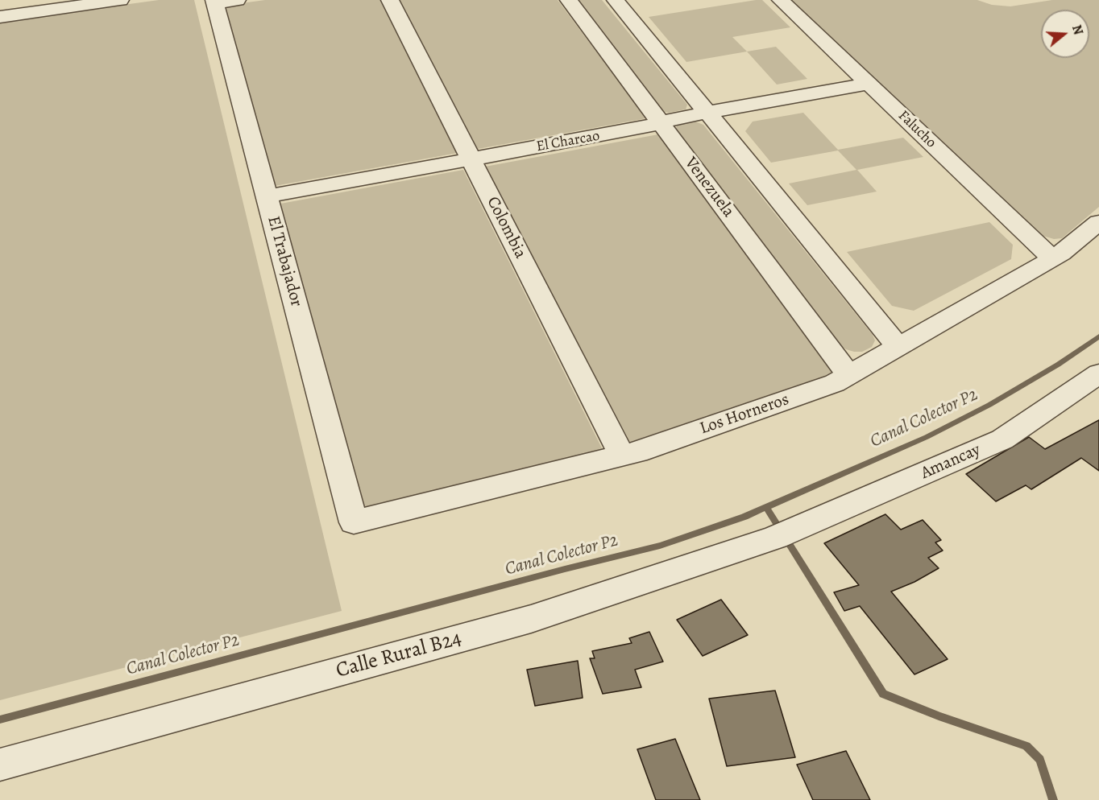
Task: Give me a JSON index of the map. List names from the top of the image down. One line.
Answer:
{"streets":{"street":["Falucho","El Charcao","Venezuela","Colombia","El Trabajador","Los Horneros","Amancay","Calle Rural B24"]},"crossings":[["Falucho","El Charcao"],["Falucho","Los Horneros"],["El Charcao","Venezuela"],["El Charcao","Colombia"],["El Charcao","El Trabajador"],["Venezuela","Los Horneros"],["Colombia","Los Horneros"],["El Trabajador","Los Horneros"],["Amancay","Calle Rural B24"]],"water":["Canal Colector P2"],"north":"right"}
